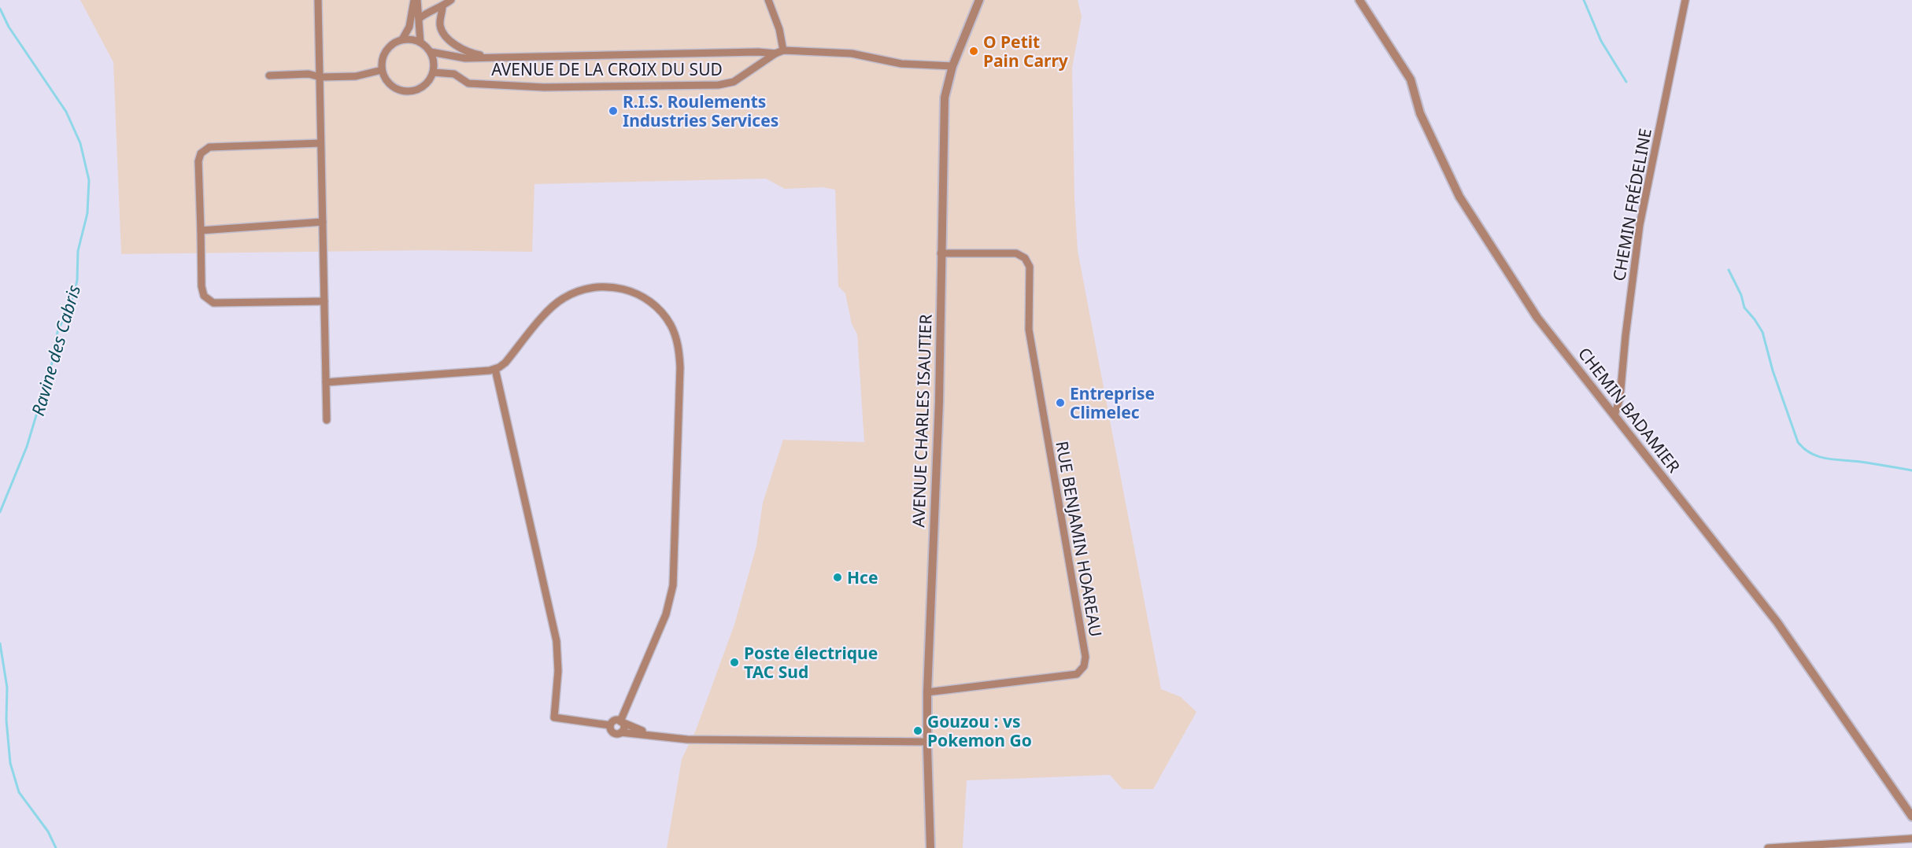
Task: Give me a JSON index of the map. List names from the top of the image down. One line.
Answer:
{"streets":{"street":["AVENUE DE LA CROIX DU SUD","CHEMIN FRÉDELINE","CHEMIN BADAMIER","AVENUE CHARLES ISAUTIER","RUE BENJAMIN HOAREAU"]},"crossings":[["CHEMIN FRÉDELINE","CHEMIN BADAMIER"],["AVENUE CHARLES ISAUTIER","RUE BENJAMIN HOAREAU"]],"water":["Ravine des Cabris"],"places":["O Petit Pain Carry","R.I.S. Roulements Industries Services","Entreprise Climelec","Hce","Poste électrique TAC Sud","Gouzou : vs Pokemon Go"]}
